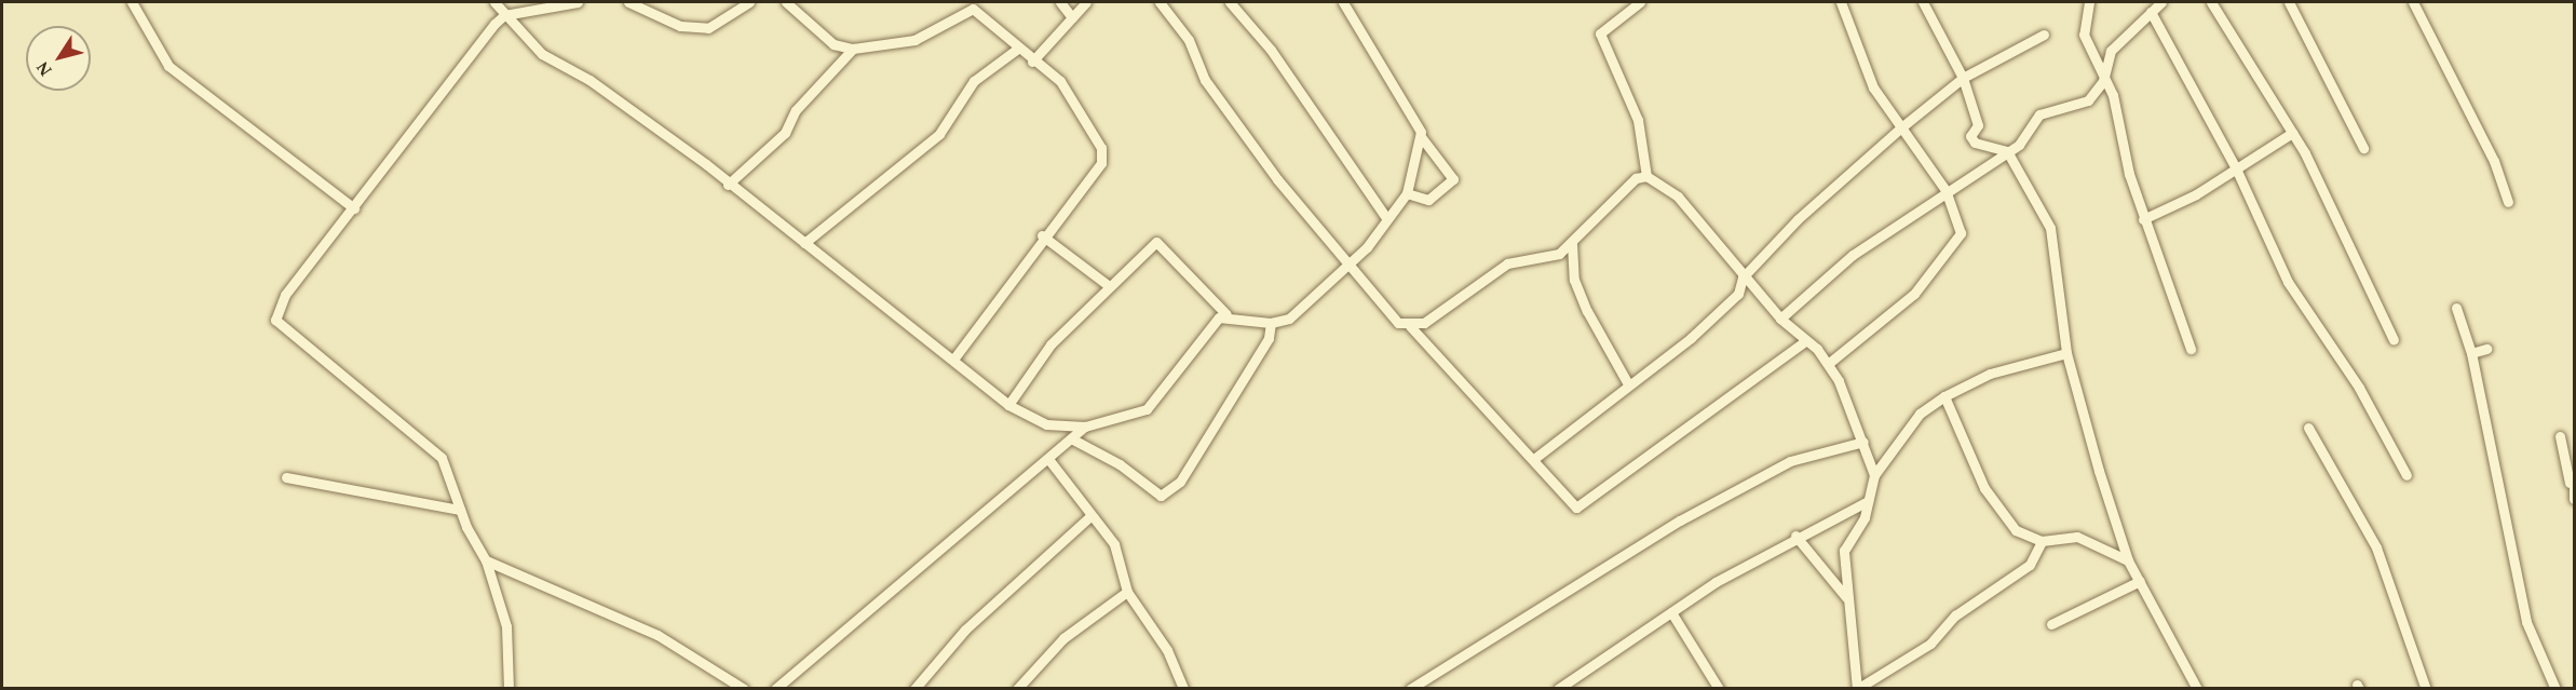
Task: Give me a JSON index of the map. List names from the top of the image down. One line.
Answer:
{"north":"bottom left"}
